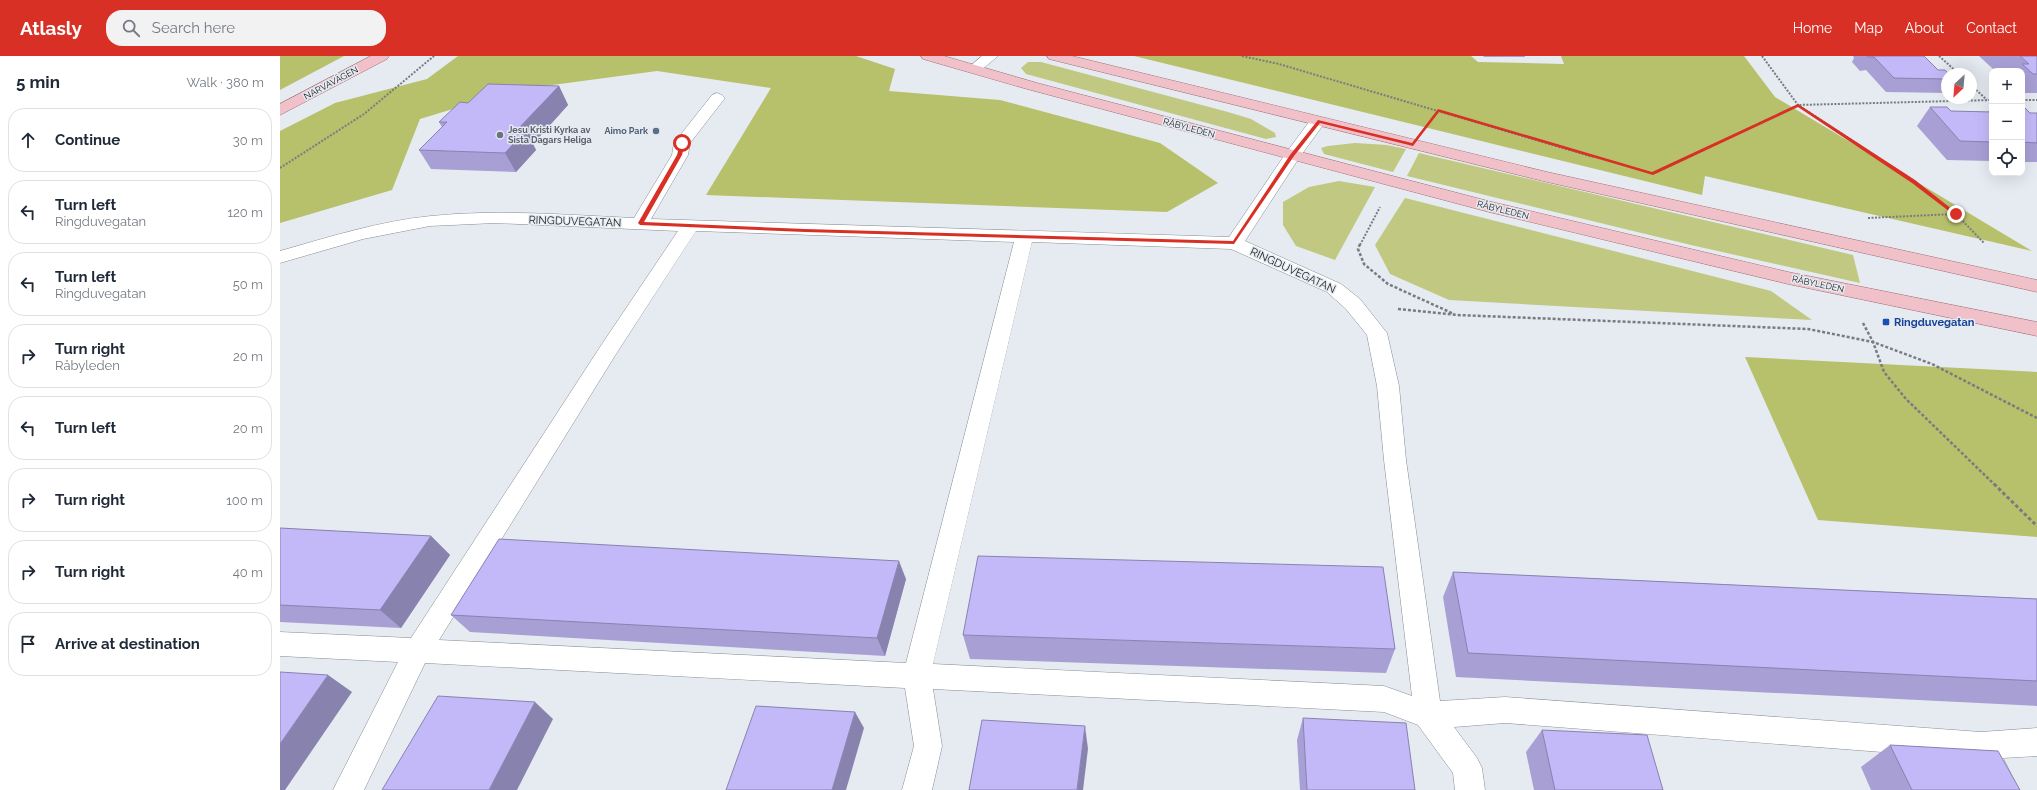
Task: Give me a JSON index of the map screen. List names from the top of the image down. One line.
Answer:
{"streets":{"main road":["NARVAVÄGEN","RÅBYLEDEN"],"street":["RINGDUVEGATAN"]},"places":{"other":["Aimo Park","Jesu Kristi Kyrka av Sista Dagars Heliga"],"transit":["Ringduvegatan"]},"north":"bottom left","page":{"header":"Atlasly","search":"Search here","nav":["Home","Map","About","Contact"],"heading":["5 min","Walk · 380 m"],"map_buttons":["+","−"],"list":[["Continue","30 m"],["Turn left","Ringduvegatan","120 m"],["Turn left","Ringduvegatan","50 m"],["Turn right","Råbyleden","20 m"],["Turn left","20 m"],["Turn right","100 m"],["Turn right","40 m"],"Arrive at destination"]}}
